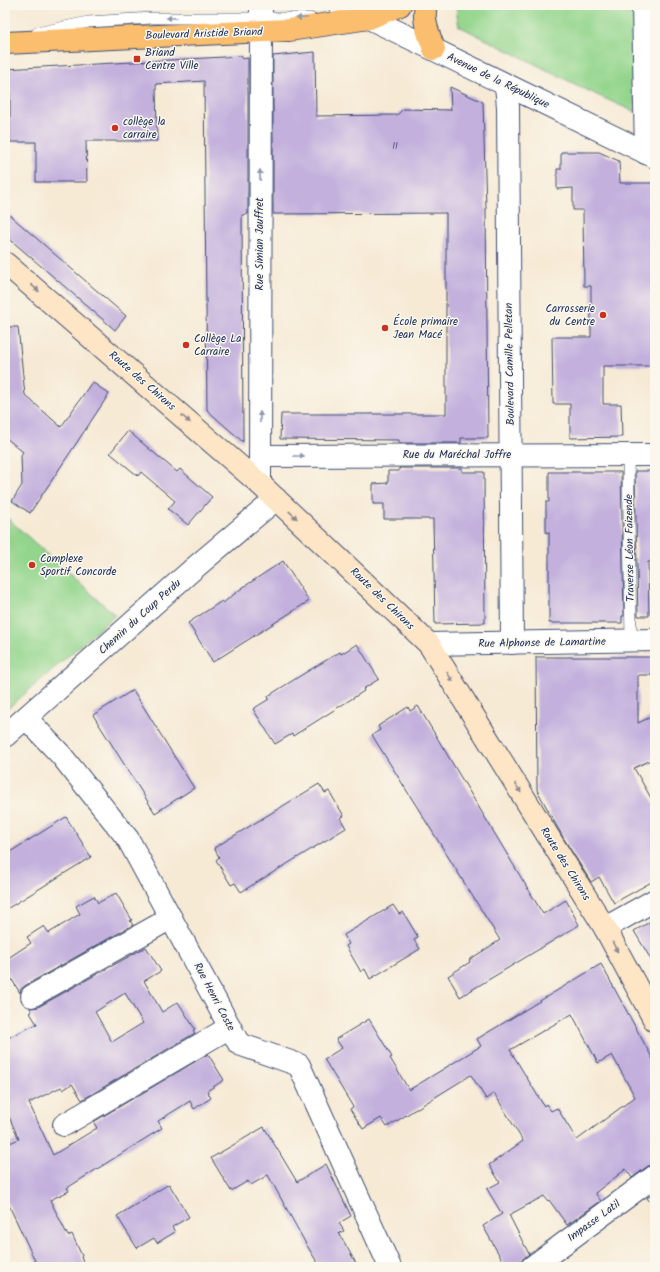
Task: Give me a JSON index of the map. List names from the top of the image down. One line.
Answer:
{"streets":{"main road":["Boulevard Aristide Briand"],"street":["Avenue de la République","Rue Simian Jauffret","Boulevard Camille Pelletan","Route des Chirons","Rue du Maréchal Joffre","Chemin du Coup Perdu","Rue Alphonse de Lamartine","Rue Henri Coste","Impasse Latil"],"lane":["Traverse Léon Faizende"]},"crossings":[["Boulevard Aristide Briand","Avenue de la République"],["Boulevard Aristide Briand","Rue Simian Jauffret"],["Avenue de la République","Boulevard Camille Pelletan"],["Rue Simian Jauffret","Route des Chirons"],["Rue Simian Jauffret","Rue du Maréchal Joffre"],["Boulevard Camille Pelletan","Rue du Maréchal Joffre"],["Boulevard Camille Pelletan","Rue Alphonse de Lamartine"],["Route des Chirons","Chemin du Coup Perdu"],["Route des Chirons","Rue Alphonse de Lamartine"],["Rue du Maréchal Joffre","Traverse Léon Faizende"],["Traverse Léon Faizende","Rue Alphonse de Lamartine"],["Chemin du Coup Perdu","Rue Henri Coste"]],"one_way":["Rue Simian Jauffret","Route des Chirons","Rue du Maréchal Joffre"],"places":{"transit":["Briand Centre Ville"],"other":["collège la carraire","Carrosserie du Centre","École primaire Jean Macé","Collège La Carraire","Complexe Sportif Concorde"]},"house_numbers":["11"]}
